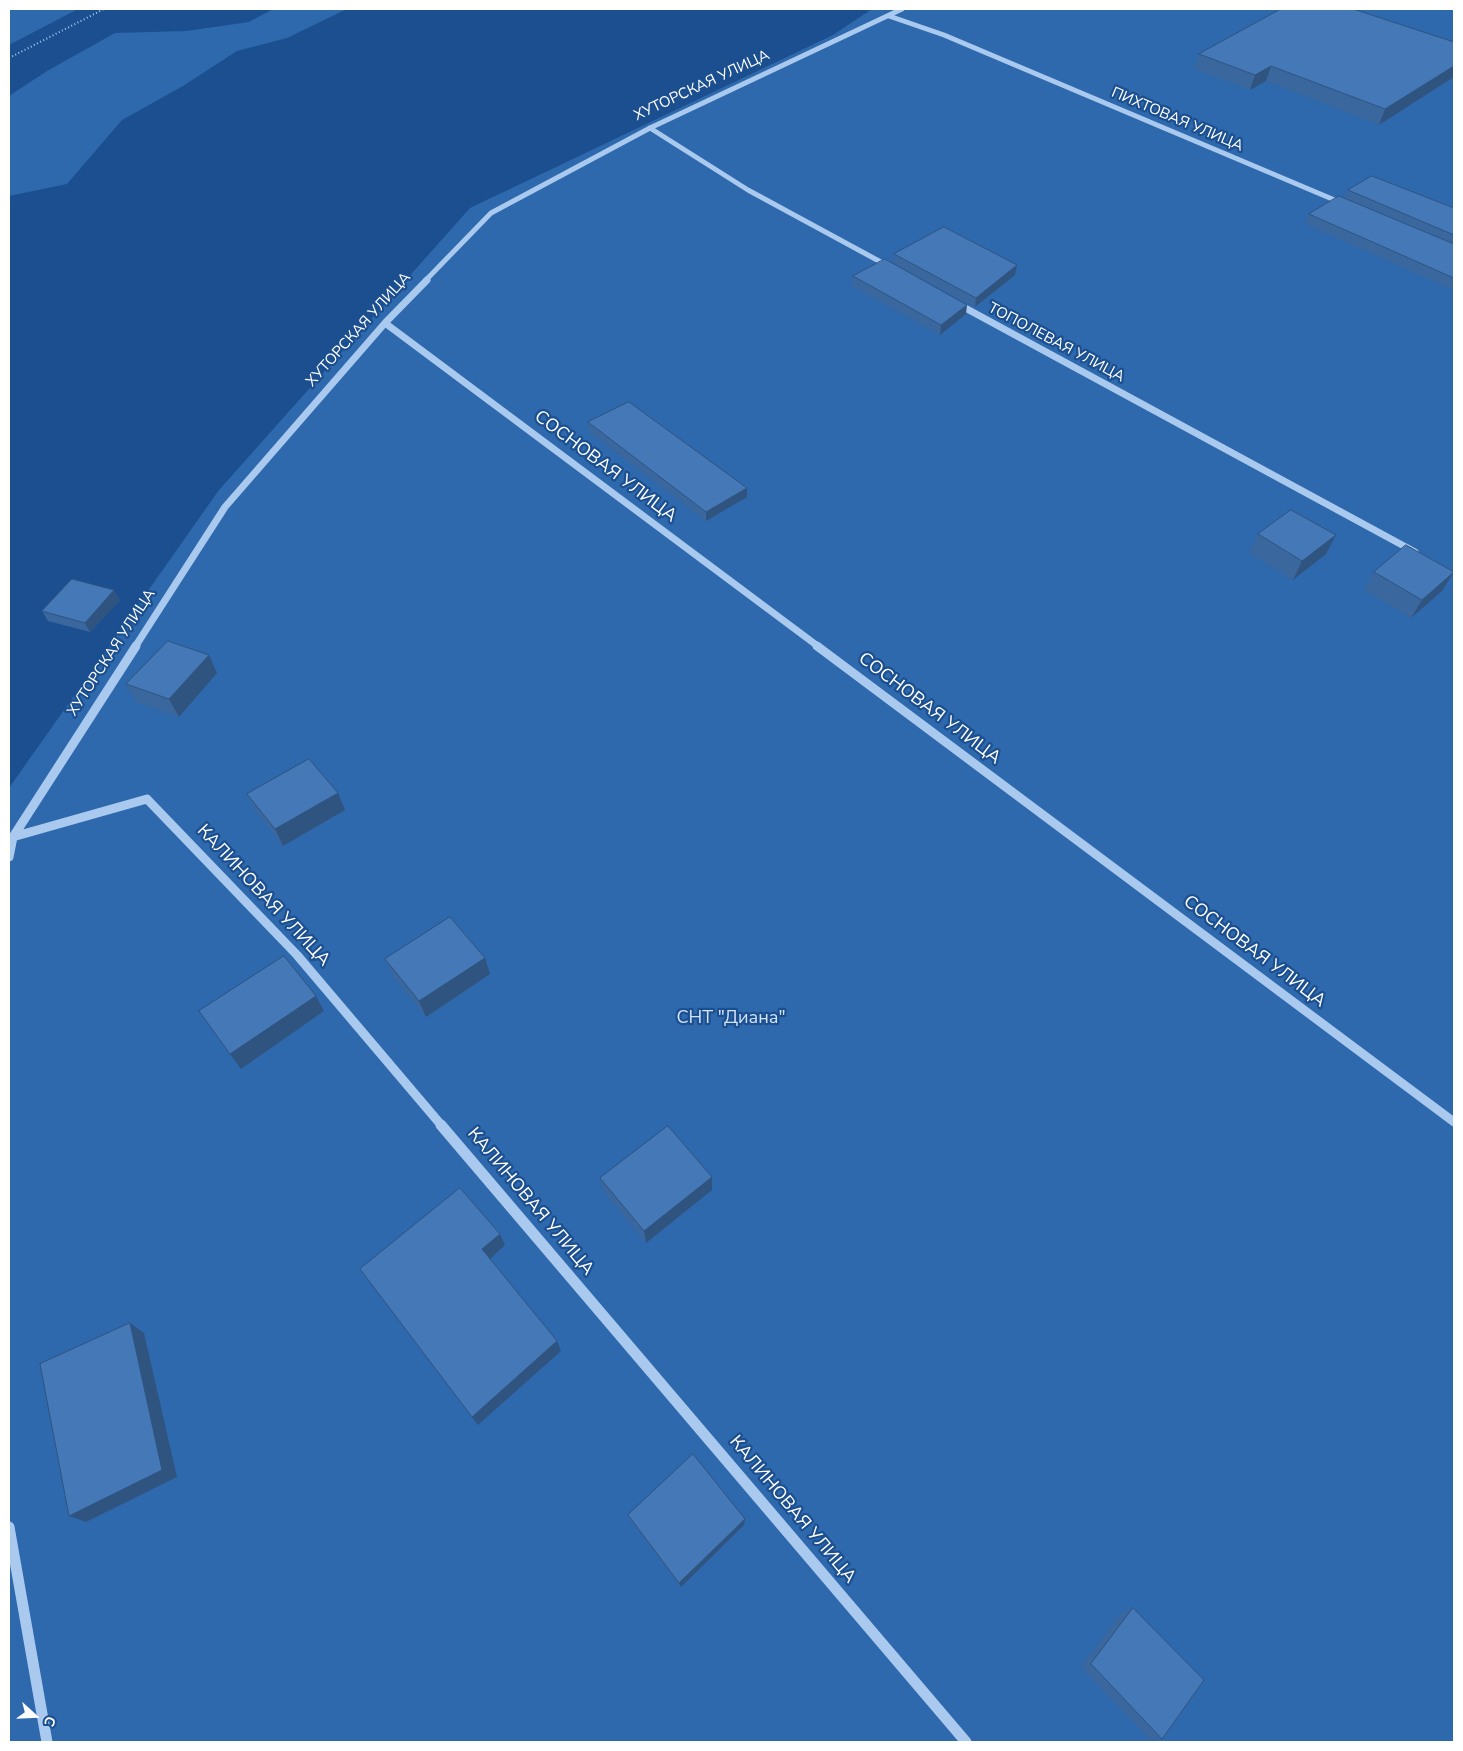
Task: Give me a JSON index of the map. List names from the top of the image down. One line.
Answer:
{"streets":{"street":["ХУТОРСКАЯ УЛИЦА","ПИХТОВАЯ УЛИЦА","ТОПОЛЕВАЯ УЛИЦА","СОСНОВАЯ УЛИЦА","КАЛИНОВАЯ УЛИЦА"]},"crossings":[["ХУТОРСКАЯ УЛИЦА","ПИХТОВАЯ УЛИЦА"],["ХУТОРСКАЯ УЛИЦА","СОСНОВАЯ УЛИЦА"],["ХУТОРСКАЯ УЛИЦА","КАЛИНОВАЯ УЛИЦА"]],"parks":["СНТ \"Диана\""],"north":"right"}
